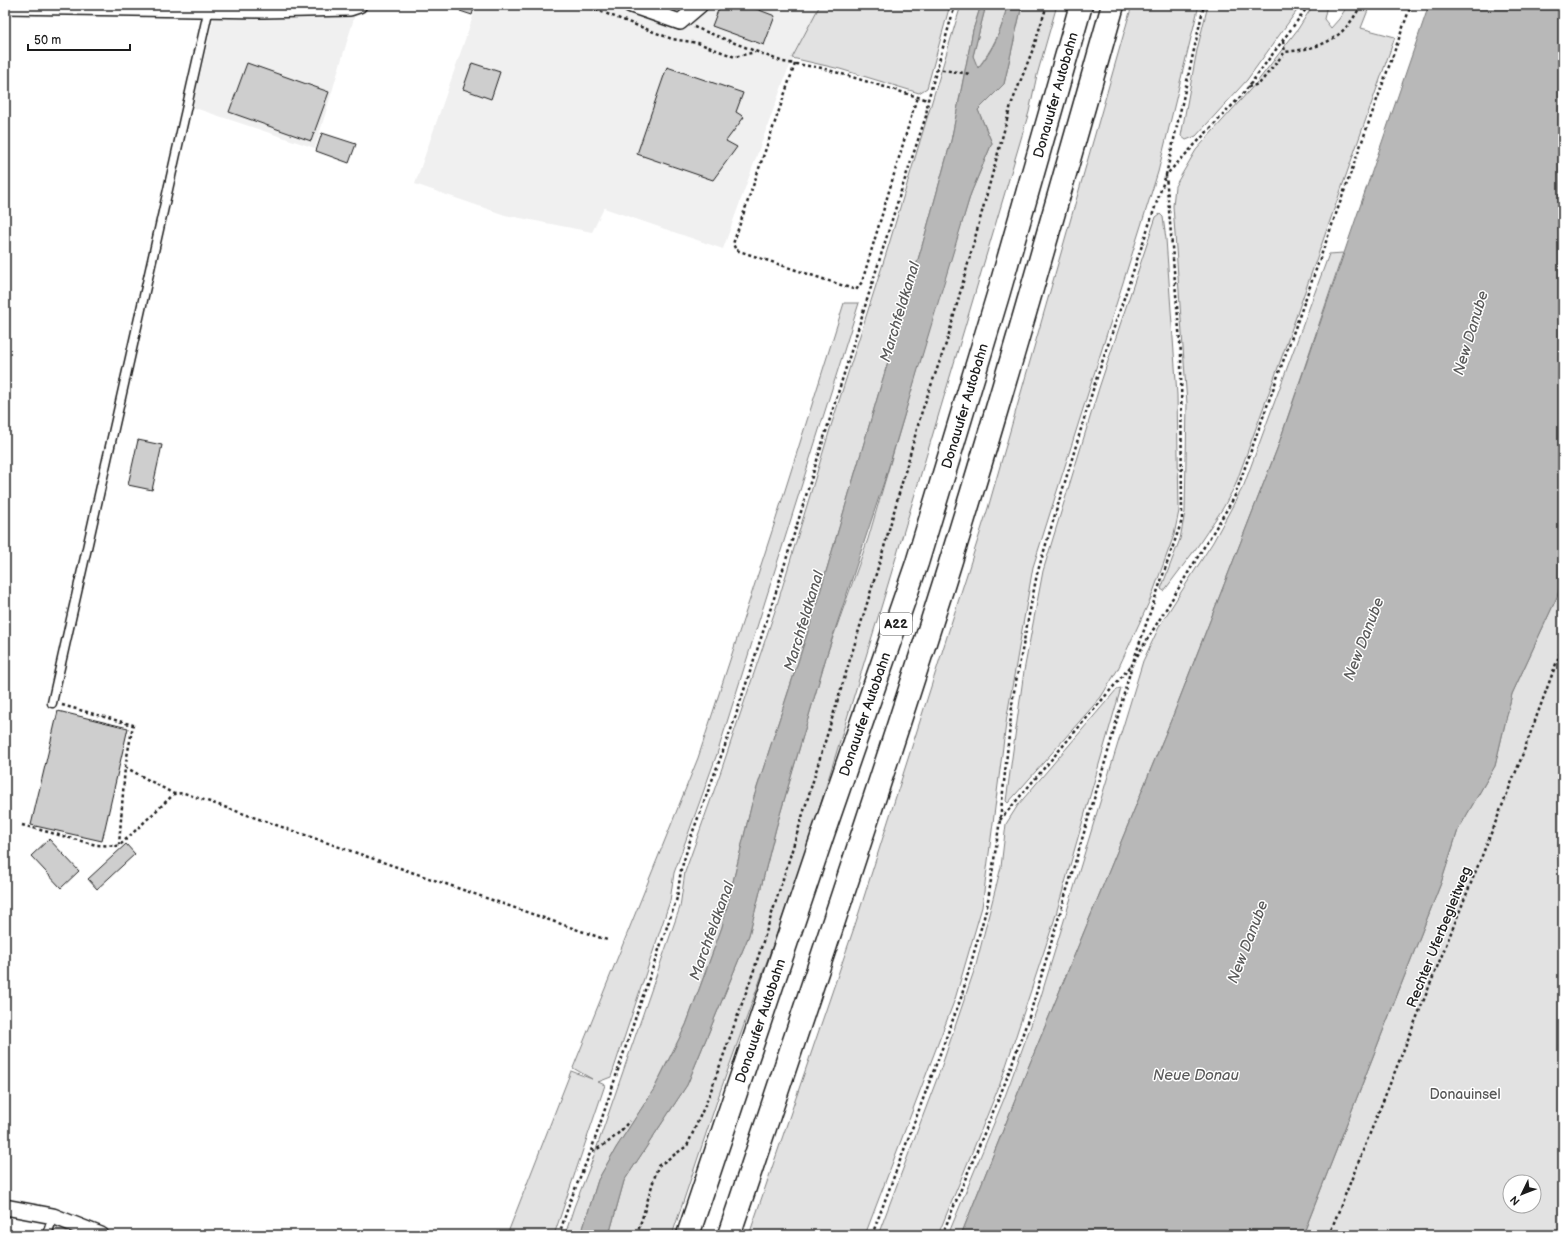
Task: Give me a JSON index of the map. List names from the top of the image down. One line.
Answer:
{"streets":{"highway":["Donauufer Autobahn","A22"],"path":["Rechter Uferbegleitweg"]},"water":["Marchfeldkanal","New Danube","Neue Donau"],"parks":["Donauinsel"],"scale_bar":"50 m","north":"bottom left"}
